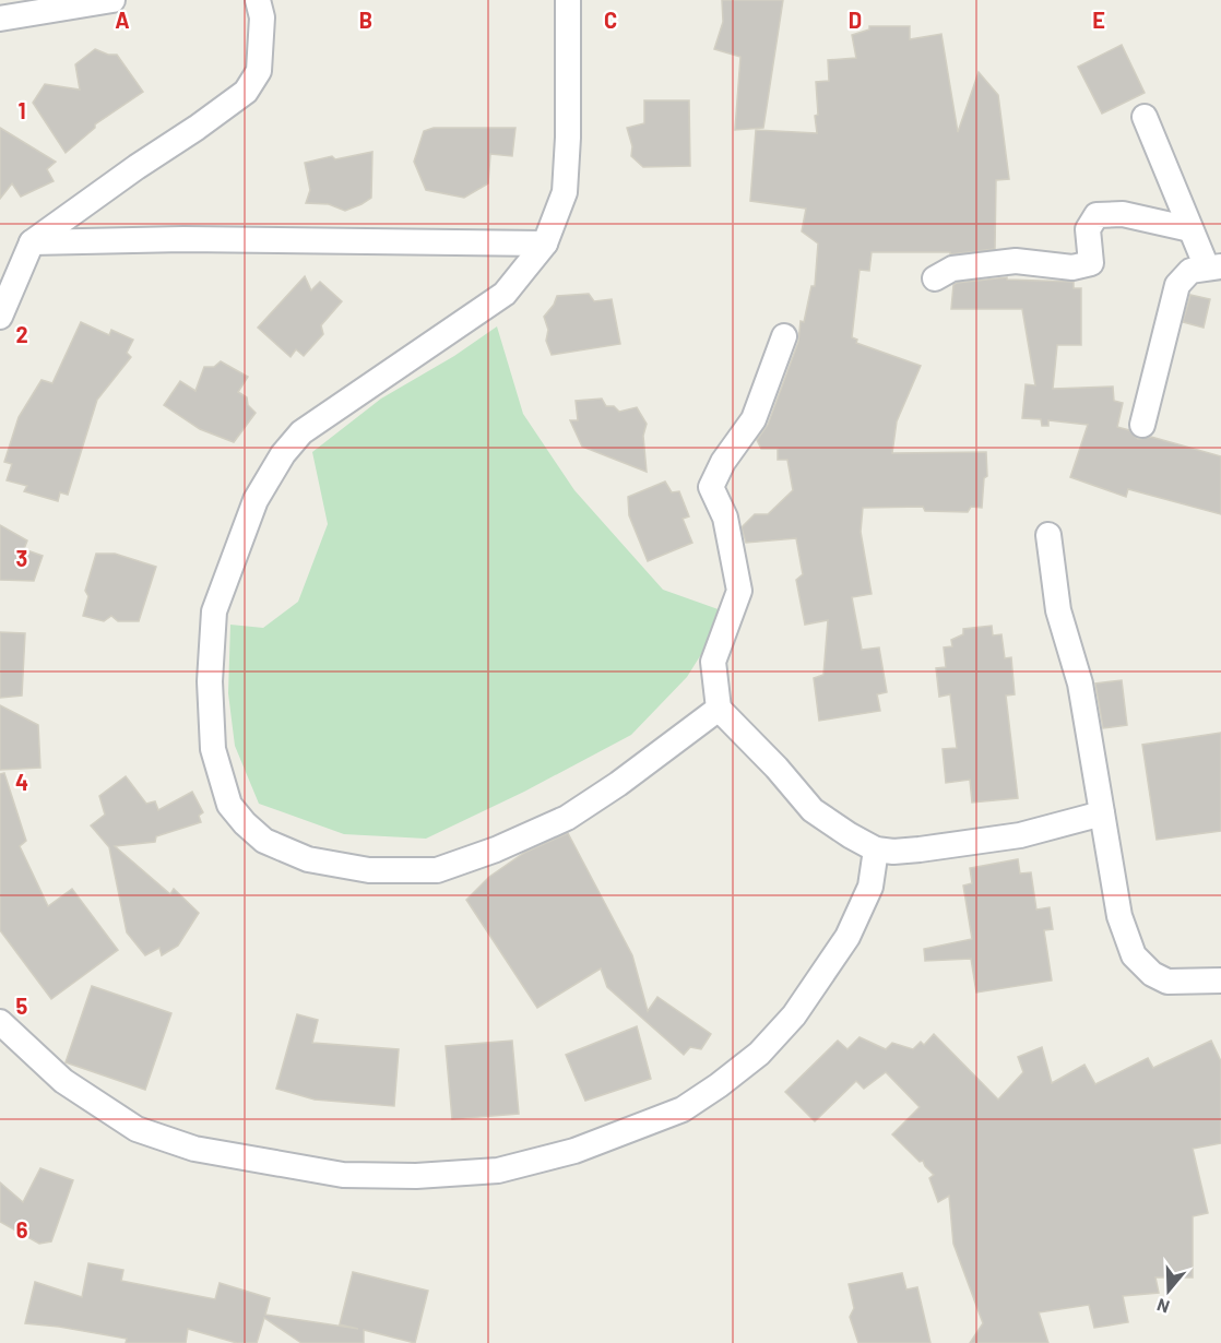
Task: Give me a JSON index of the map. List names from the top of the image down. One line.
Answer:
{"north":"bottom","grid":{"columns":["A","B","C","D","E"],"rows":["1","2","3","4","5","6"]}}
